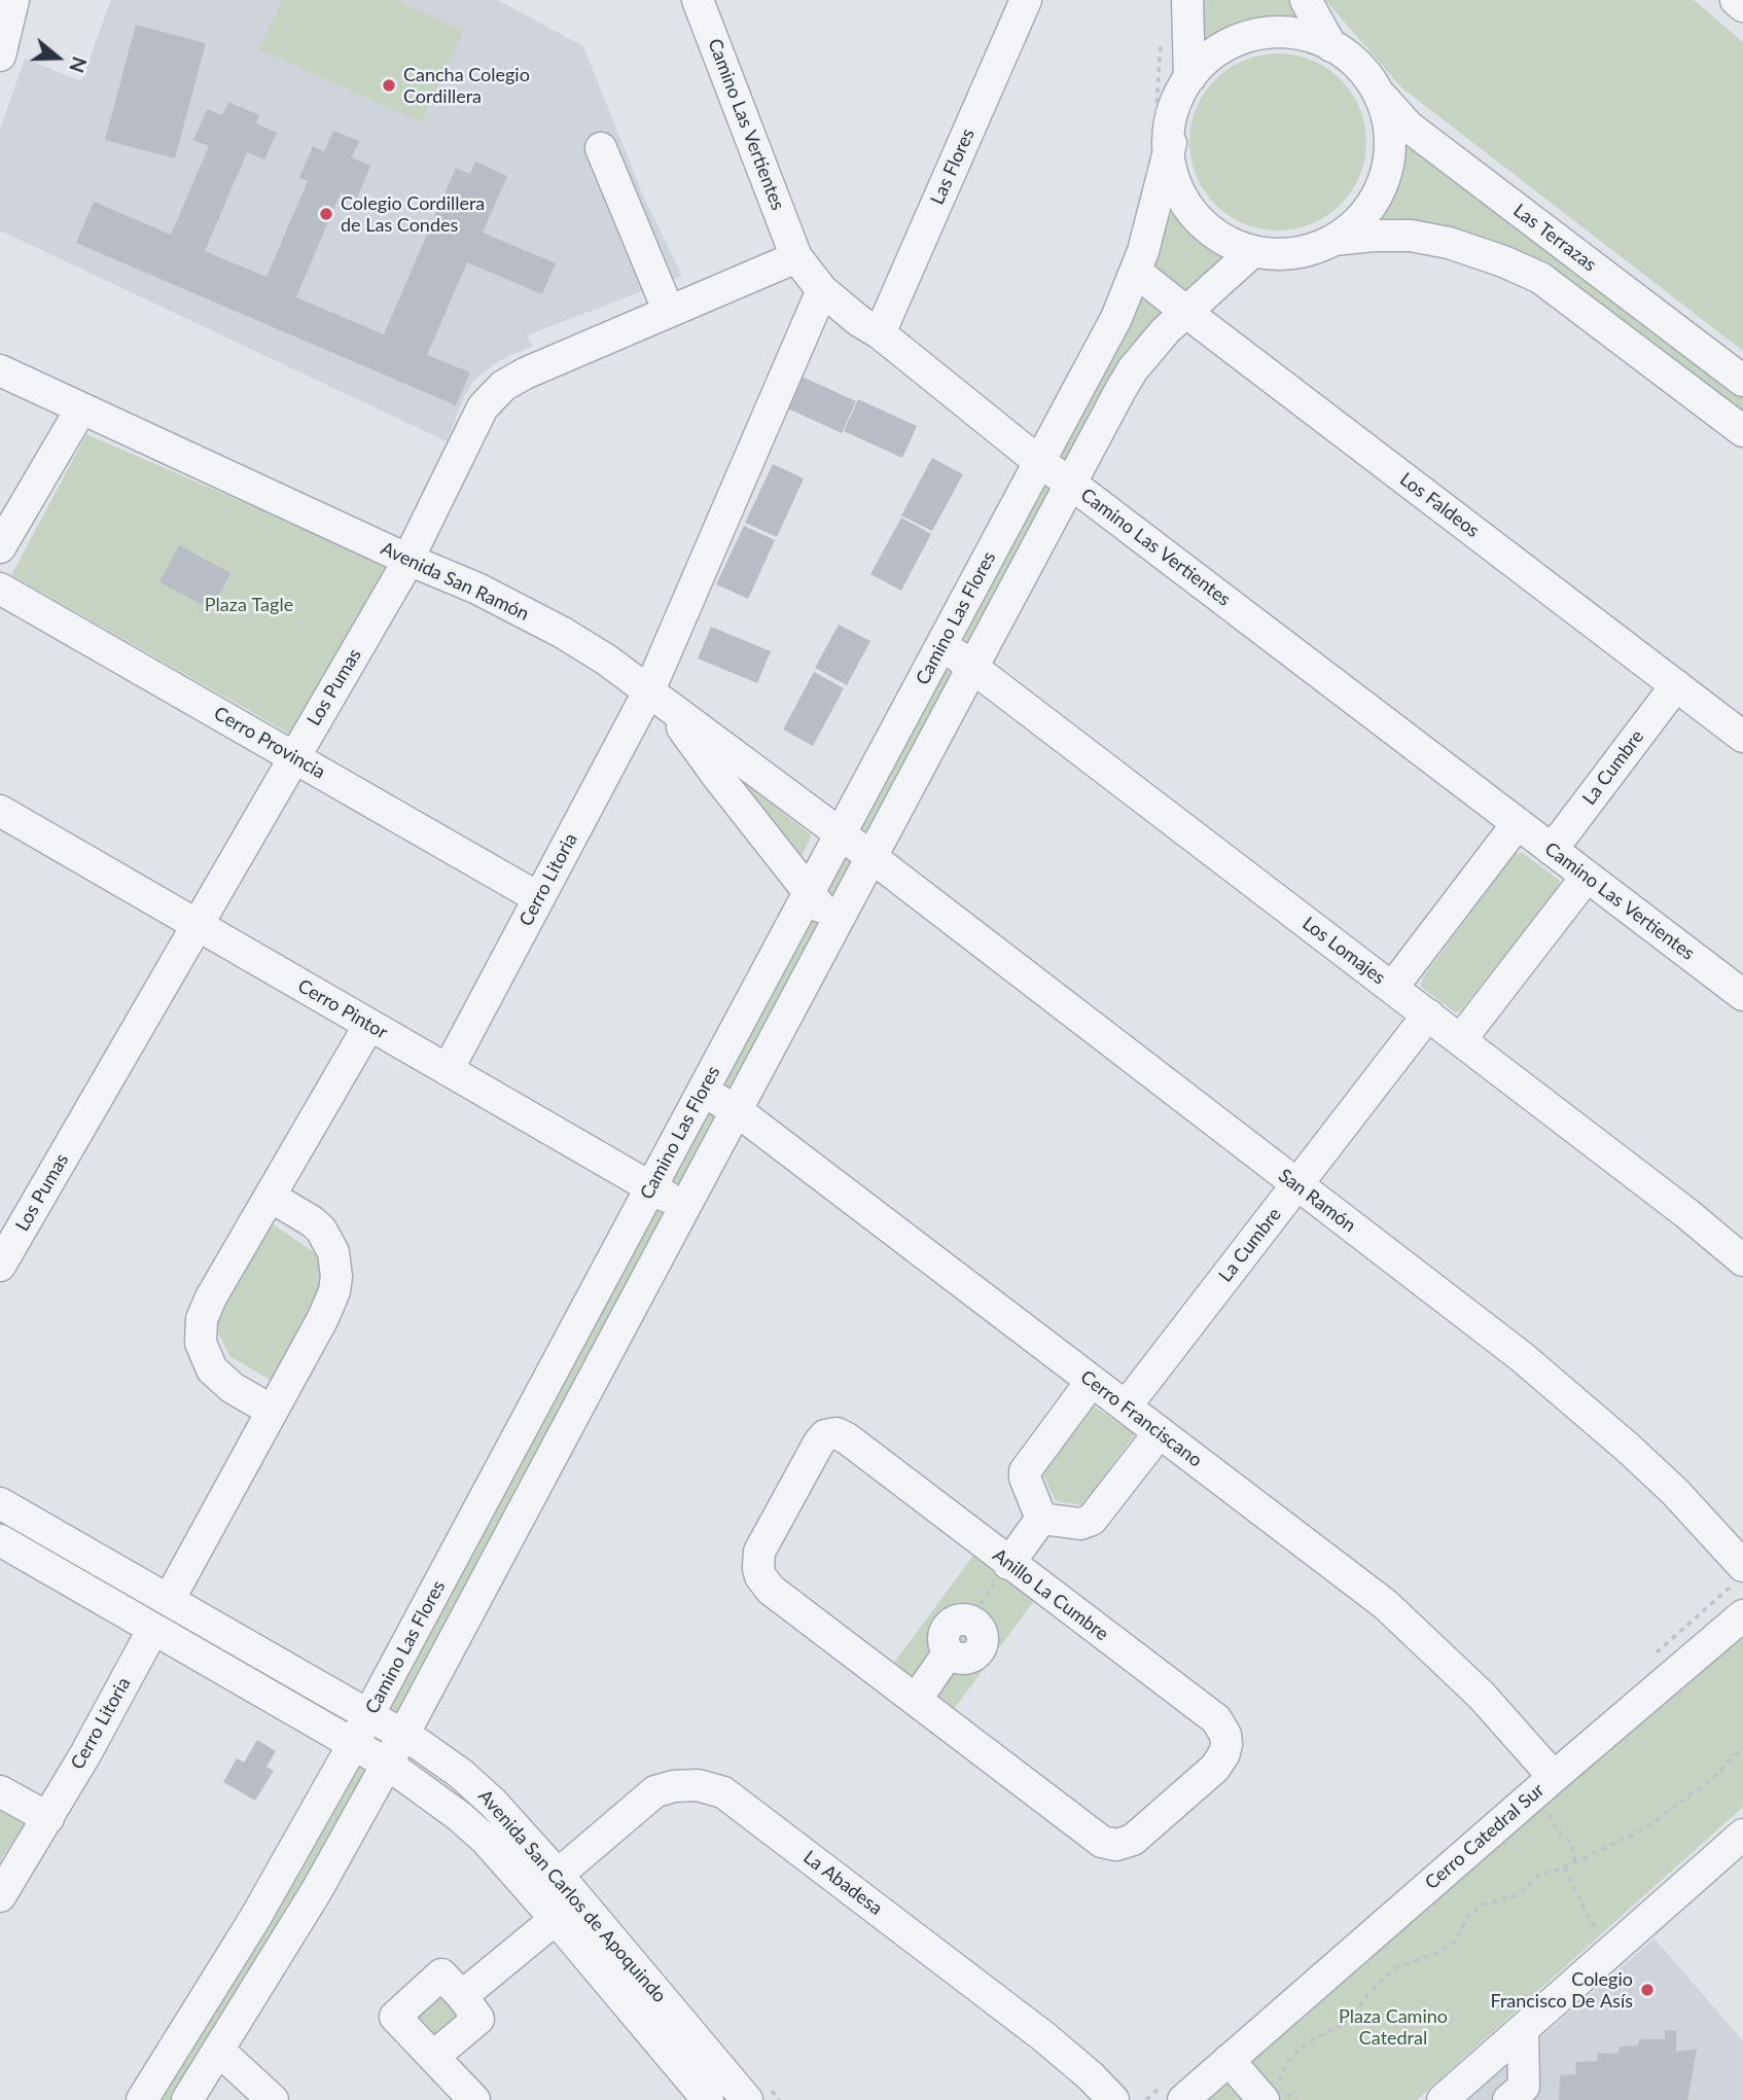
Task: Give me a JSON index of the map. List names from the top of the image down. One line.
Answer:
{"streets":{"street":["Camino Las Vertientes","Las Flores","Las Terrazas","Los Faldeos","Avenida San Ramón","Camino Las Flores","Los Pumas","Cerro Provincia","La Cumbre","Cerro Litoria","Los Lomajes","Cerro Pintor","San Ramón","Cerro Franciscano","Anillo La Cumbre","Cerro Catedral Sur","La Abadesa","Avenida San Carlos de Apoquindo"]},"crossings":[["Camino Las Vertientes","Las Flores"],["Camino Las Vertientes","Camino Las Flores"],["Camino Las Vertientes","Los Pumas"],["Camino Las Vertientes","La Cumbre"],["Camino Las Vertientes","Cerro Litoria"],["Las Terrazas","Camino Las Flores"],["Los Faldeos","Camino Las Flores"],["Los Faldeos","La Cumbre"],["Avenida San Ramón","Camino Las Flores"],["Avenida San Ramón","Los Pumas"],["Avenida San Ramón","Cerro Litoria"],["Avenida San Ramón","San Ramón"],["Camino Las Flores","Los Lomajes"],["Camino Las Flores","Cerro Pintor"],["Camino Las Flores","San Ramón"],["Camino Las Flores","Cerro Franciscano"],["Camino Las Flores","Avenida San Carlos de Apoquindo"],["Los Pumas","Cerro Provincia"],["Los Pumas","Cerro Pintor"],["Cerro Provincia","Cerro Litoria"],["La Cumbre","Los Lomajes"],["La Cumbre","San Ramón"],["La Cumbre","Cerro Franciscano"],["Cerro Litoria","Cerro Pintor"],["Cerro Litoria","Avenida San Carlos de Apoquindo"],["Cerro Franciscano","Cerro Catedral Sur"],["La Abadesa","Avenida San Carlos de Apoquindo"]],"parks":["Plaza Tagle","Plaza Camino Catedral"],"places":["Cancha Colegio Cordillera","Colegio Cordillera de Las Condes","Colegio Francisco De Asís"],"north":"right"}
